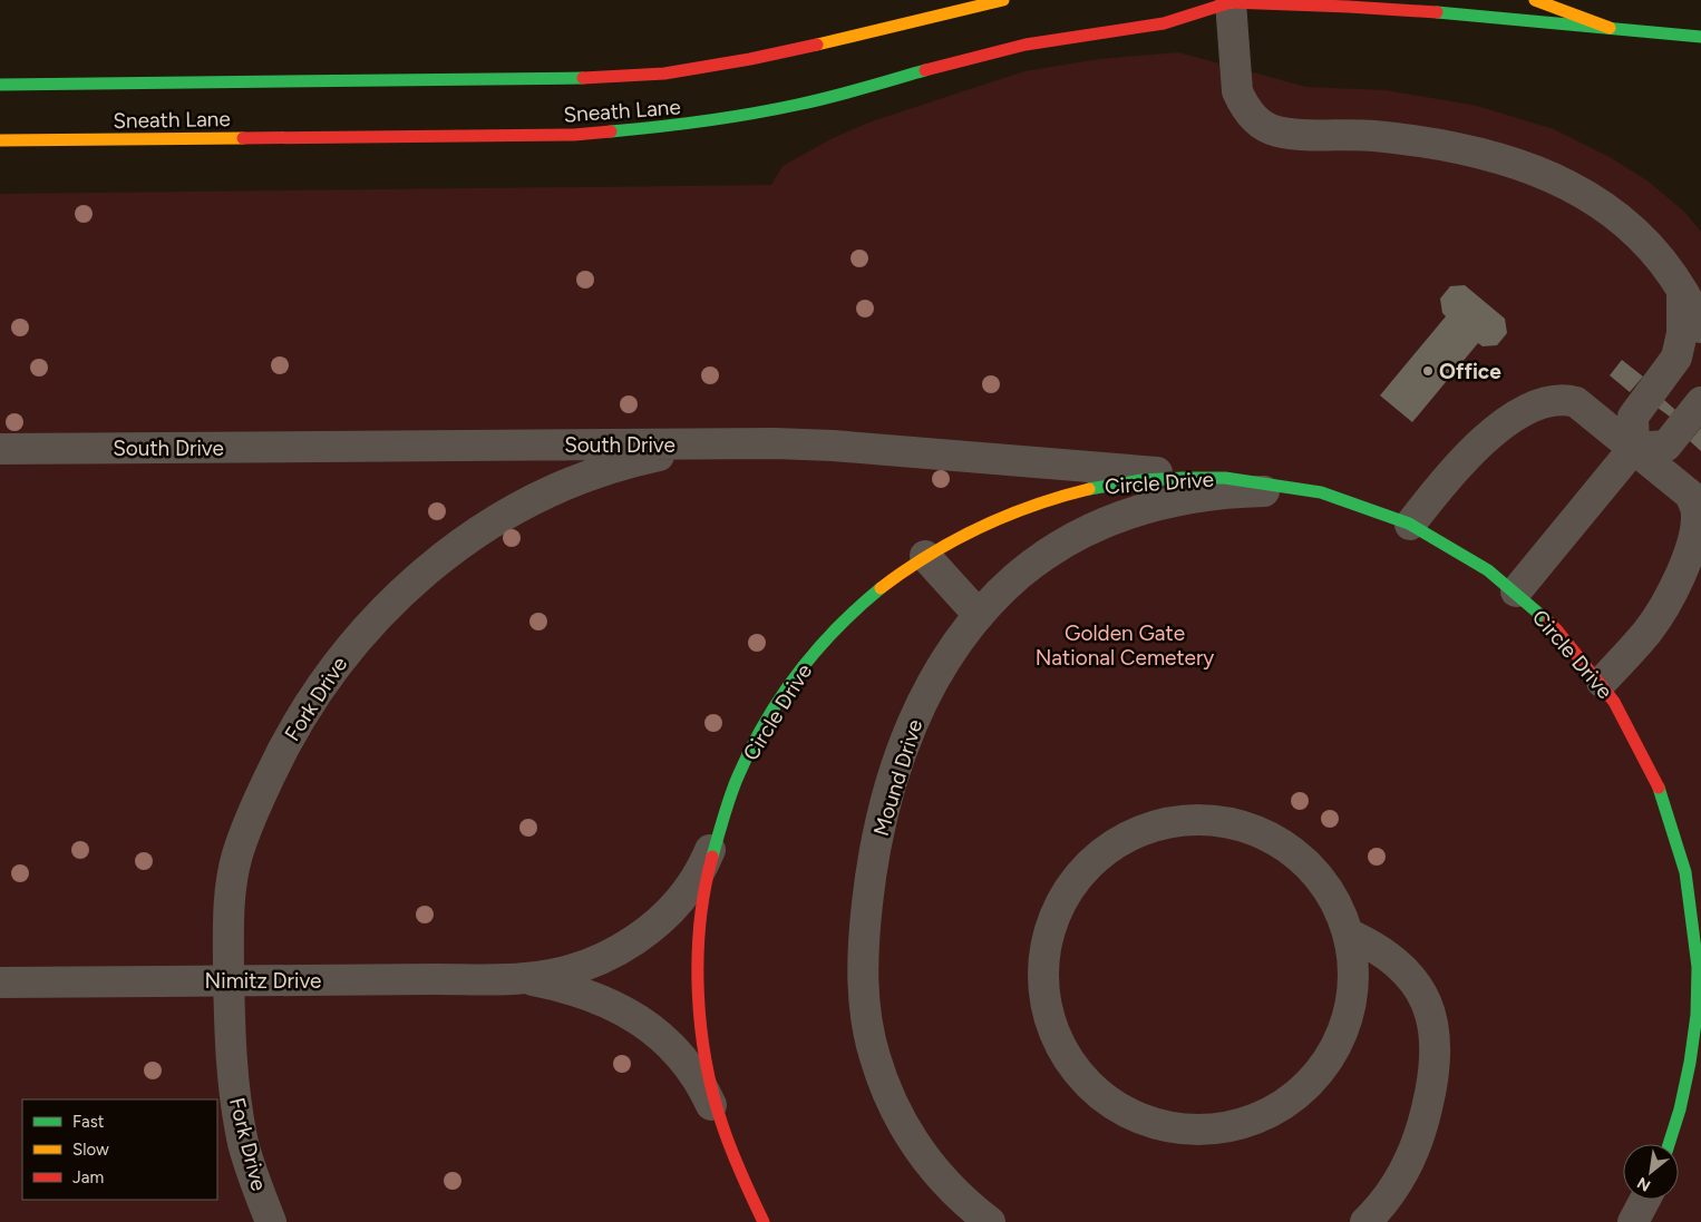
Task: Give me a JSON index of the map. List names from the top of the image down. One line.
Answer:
{"streets":{"main road":["Sneath Lane","Circle Drive"],"street":["South Drive","Fork Drive","Mound Drive","Nimitz Drive"]},"crossings":[["South Drive","Circle Drive"],["South Drive","Fork Drive"],["Circle Drive","Mound Drive"],["Circle Drive","Nimitz Drive"]],"parks":["Golden Gate National Cemetery"],"places":["Office"],"legend":["Fast","Slow","Jam"],"north":"bottom left"}
